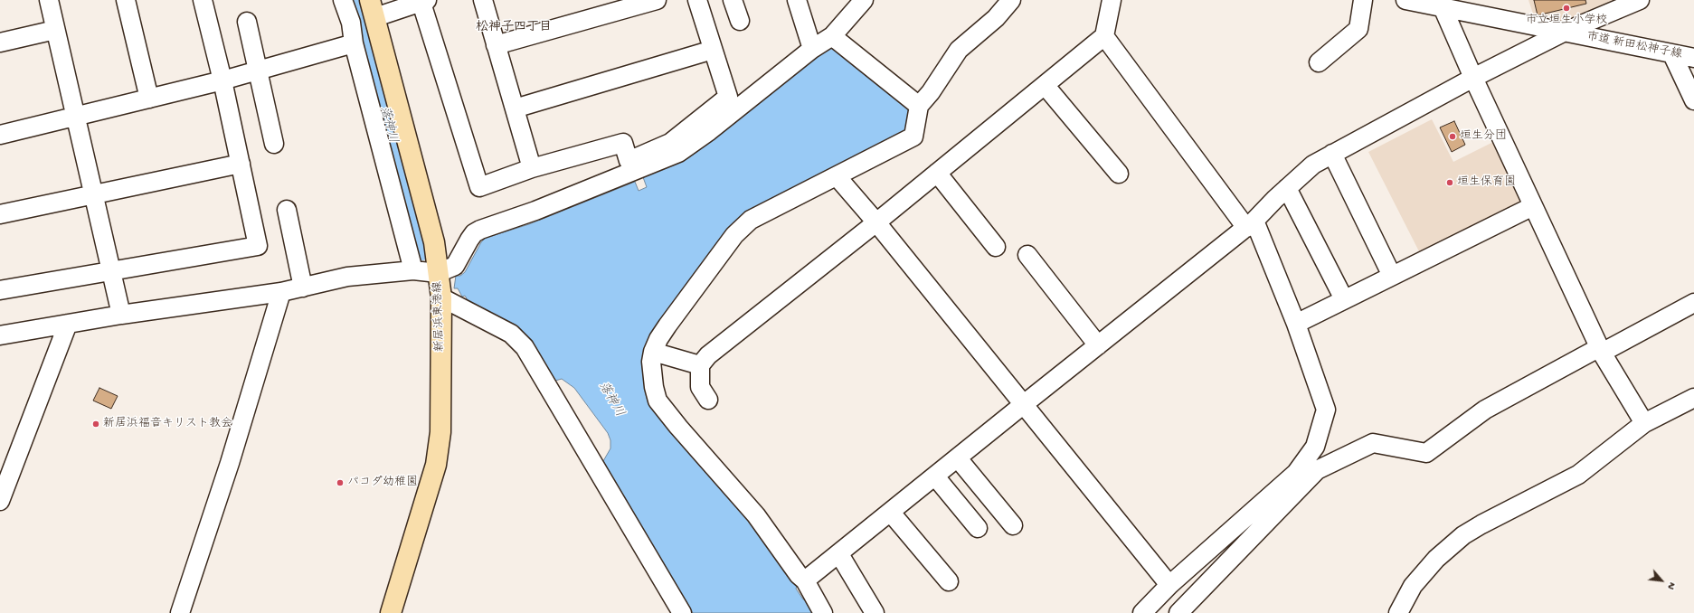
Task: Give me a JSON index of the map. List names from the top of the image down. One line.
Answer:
{"streets":{"main road":["新居浜東港線"],"street":["市道 新田松神子線"]},"districts":["松神子四丁目"],"water":["落神川"],"places":["市立垣生小学校","垣生分団","垣生保育園","新居浜福音キリスト教会","パコダ幼稚園"],"north":"bottom right"}
